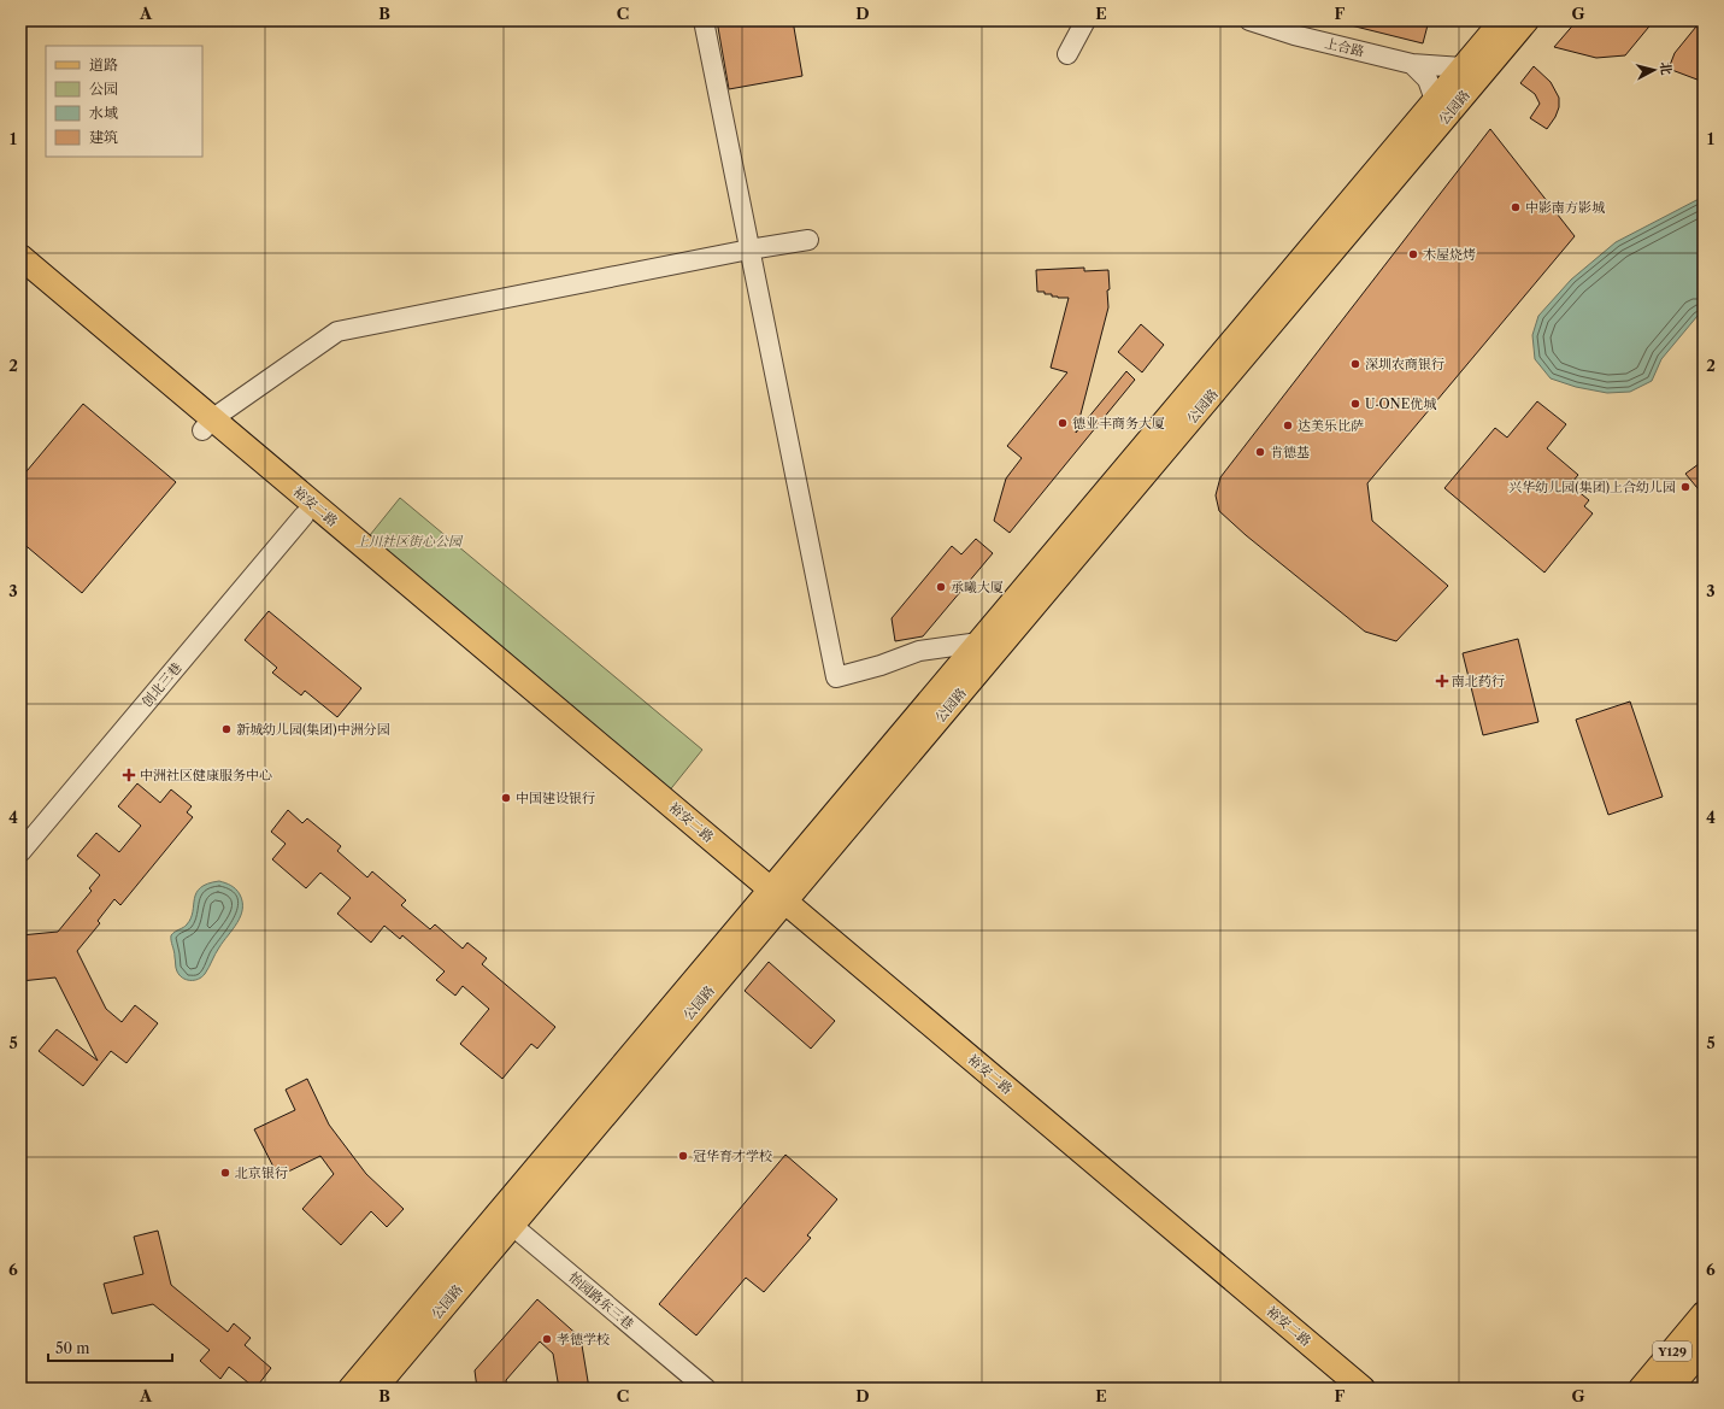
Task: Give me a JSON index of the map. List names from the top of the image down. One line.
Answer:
{"streets":{"main road":["公园路","裕安二路","Y129"],"street":["上合路","创北三巷","怡园路东三巷"]},"crossings":[["上合路","公园路"],["公园路","裕安二路"],["公园路","怡园路东三巷"],["裕安二路","创北三巷"]],"parks":["上川社区街心公园"],"places":{"other":["中影南方影城","木屋烧烤","深圳农商银行","U·ONE优城","德业丰商务大厦","达美乐比萨","肯德基","兴华幼儿园(集团)上合幼儿园","承曦大厦","新城幼儿园(集团)中洲分园","中国建设银行","冠华育才学校","北京银行","孝德学校"],"health":["南北药行","中洲社区健康服务中心"]},"legend":["道路","公园","水域","建筑"],"scale_bar":"50 m","north":"right","grid":{"columns":["A","B","C","D","E","F","G"],"rows":["1","2","3","4","5","6"]}}
